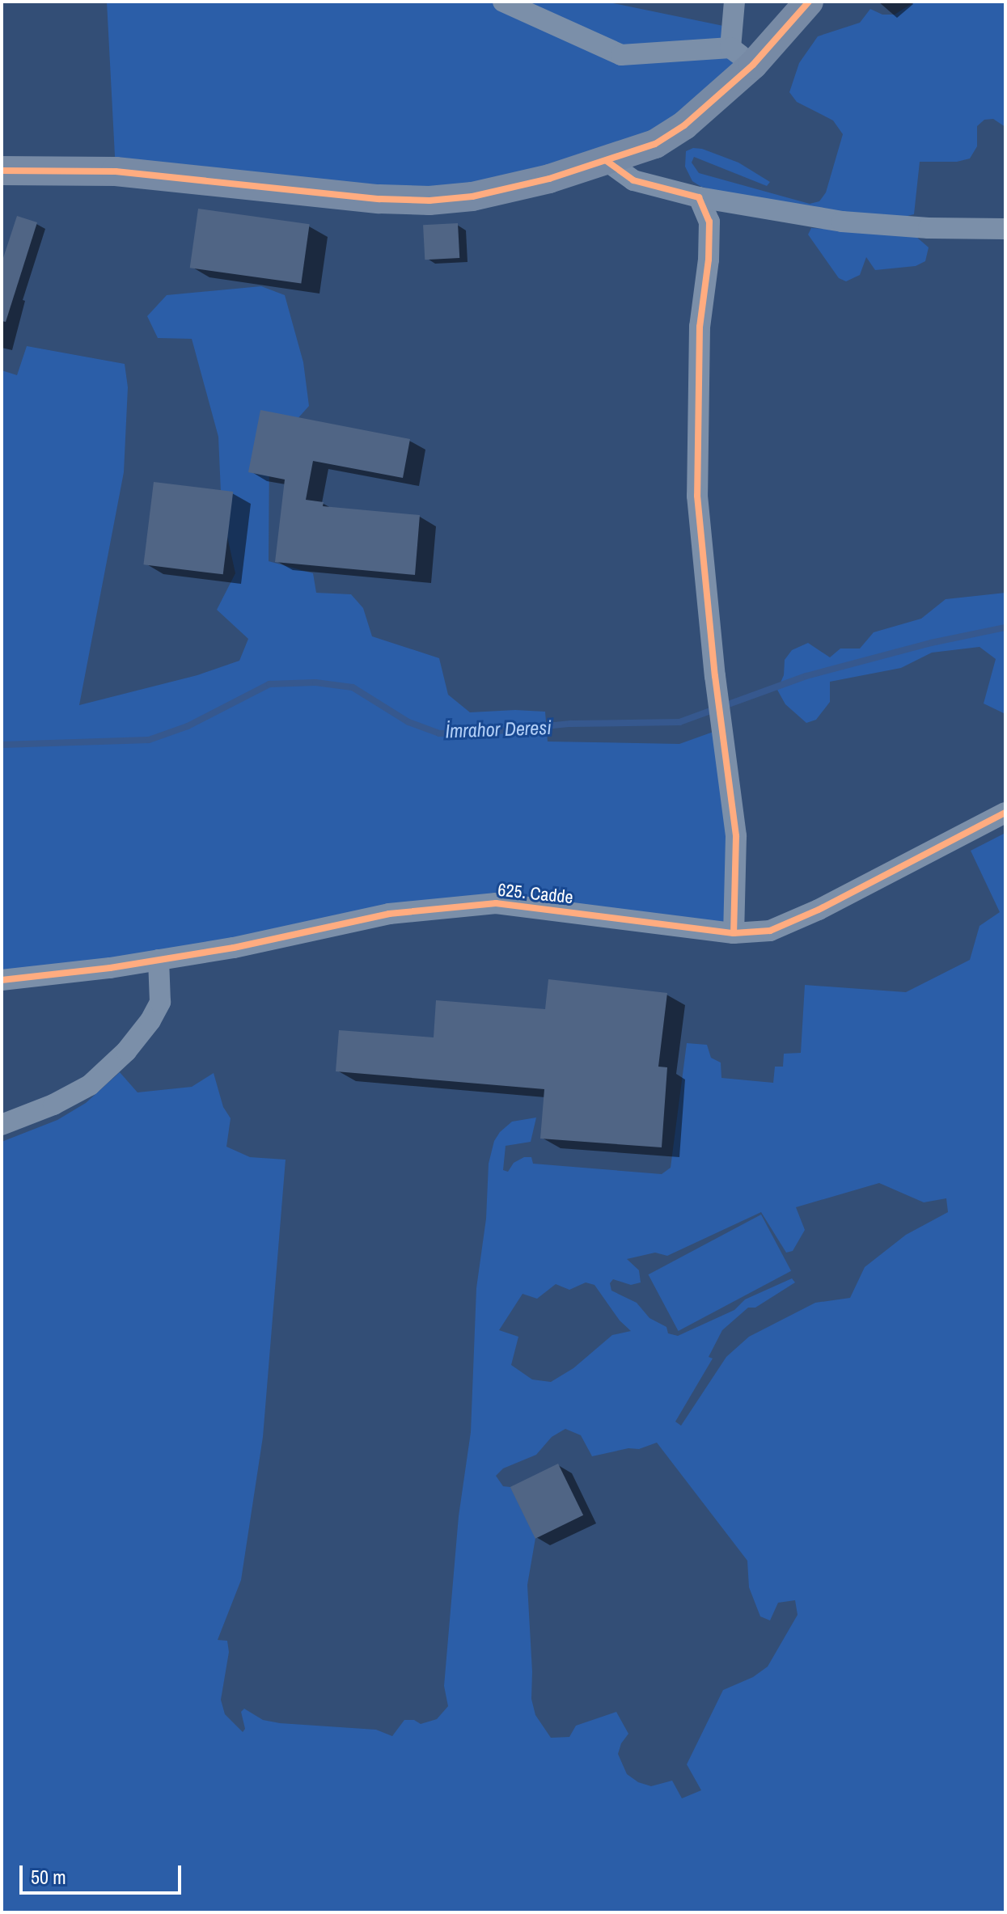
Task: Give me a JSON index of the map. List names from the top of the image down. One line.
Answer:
{"streets":{"street":["625. Cadde"]},"water":["İmrahor Deresi"],"scale_bar":"50 m"}
